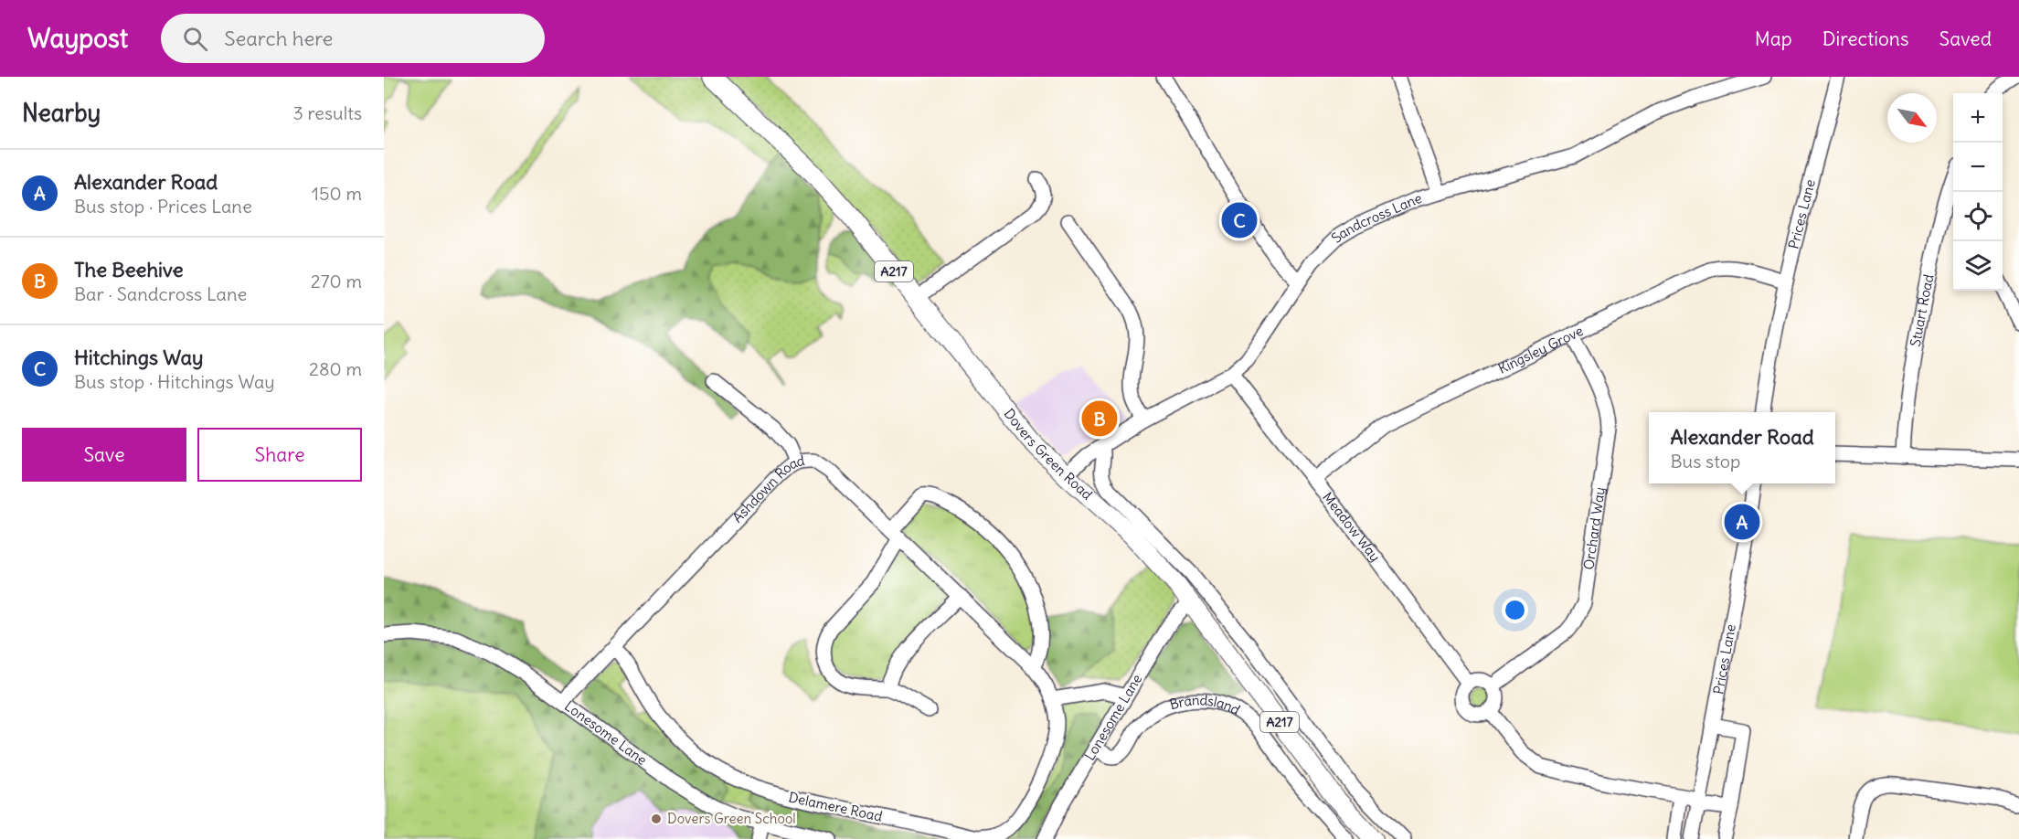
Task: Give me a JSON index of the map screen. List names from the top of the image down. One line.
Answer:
{"streets":{"main road":["A217","Dovers Green Road"],"street":["Prices Lane","Sandcross Lane","Stuart Road","Kingsley Grove","Ashdown Road","Meadow Way","Orchard Way","Brandsland","Lonesome Lane","Delamere Road"]},"crossings":[["Prices Lane","Kingsley Grove"],["Sandcross Lane","Dovers Green Road"],["Sandcross Lane","Meadow Way"],["Kingsley Grove","Meadow Way"],["Kingsley Grove","Orchard Way"],["Dovers Green Road","Lonesome Lane"],["Ashdown Road","Lonesome Lane"],["Ashdown Road","Delamere Road"],["Meadow Way","Orchard Way"],["Brandsland","Lonesome Lane"]],"places":["Dovers Green School"],"north":"bottom right","page":{"header":"Waypost","search":"Search here","nav":["Map","Directions","Saved"],"heading":["Nearby","3 results"],"map_buttons":["+","−"],"list":[{"mark":"A","name":"Alexander Road","note":"Bus stop · Prices Lane","value":"150 m"},{"mark":"B","name":"The Beehive","note":"Bar · Sandcross Lane","value":"270 m"},{"mark":"C","name":"Hitchings Way","note":"Bus stop · Hitchings Way","value":"280 m"}],"pins":["C","B","A"],"buttons":["Save","Share"],"popup":["Alexander Road","Bus stop"]}}
